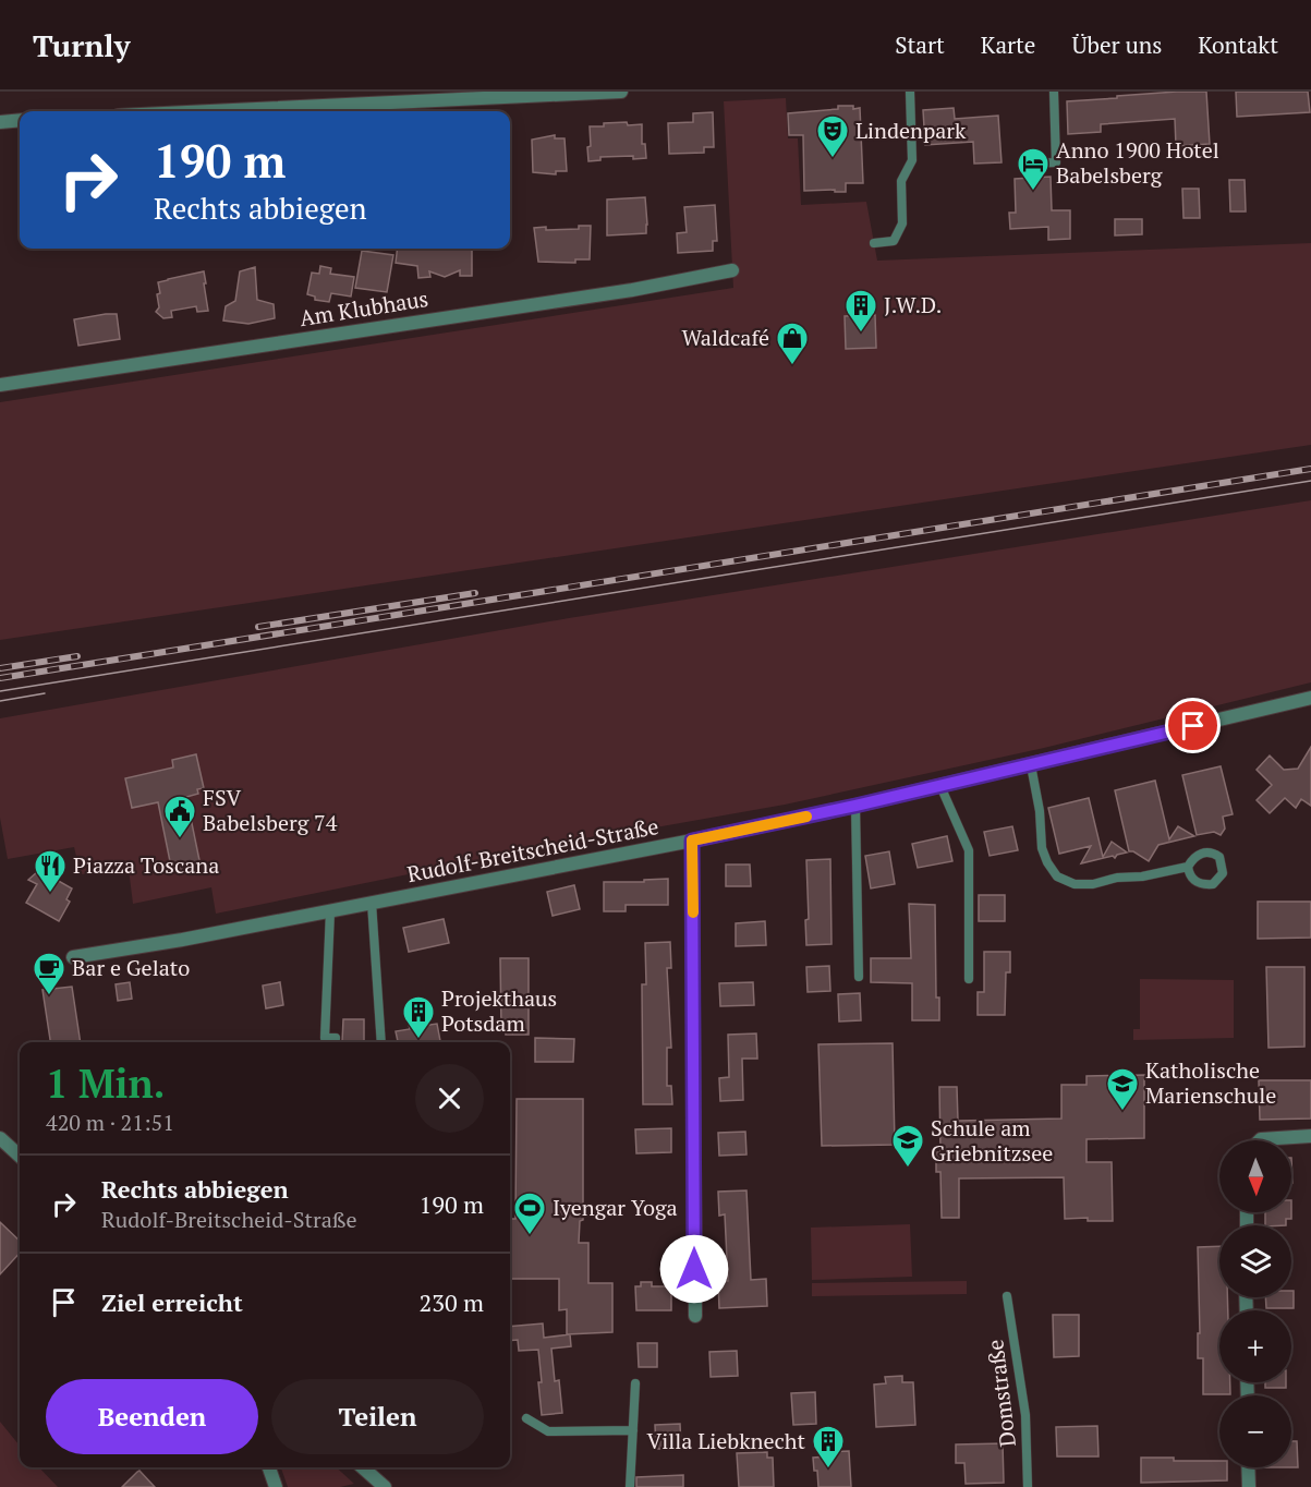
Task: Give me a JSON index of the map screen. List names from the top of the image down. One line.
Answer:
{"streets":{"street":["Am Klubhaus","Rudolf-Breitscheid-Straße"],"lane":["Domstraße"]},"places":{"theatre":["Lindenpark"],"hotel":["Anno 1900 Hotel Babelsberg"],"building":["J.W.D.","Projekthaus Potsdam","Villa Liebknecht"],"shop":["Waldcafé"],"public building":["FSV Babelsberg 74"],"restaurant":["Piazza Toscana"],"cafe":["Bar e Gelato"],"school or university":["Katholische Marienschule","Schule am Griebnitzsee"],"sports":["Iyengar Yoga"]},"north":"bottom","page":{"header":"Turnly","nav":["Start","Karte","Über uns","Kontakt"],"turn":["190 m","Rechts abbiegen"],"heading":["1 Min.","420 m · 21:51"],"map_buttons":["+","−"],"list":[{"name":"Rechts abbiegen","note":"Rudolf-Breitscheid-Straße","value":"190 m"},{"name":"Ziel erreicht","value":"230 m"}],"buttons":["Beenden","Teilen"]}}
